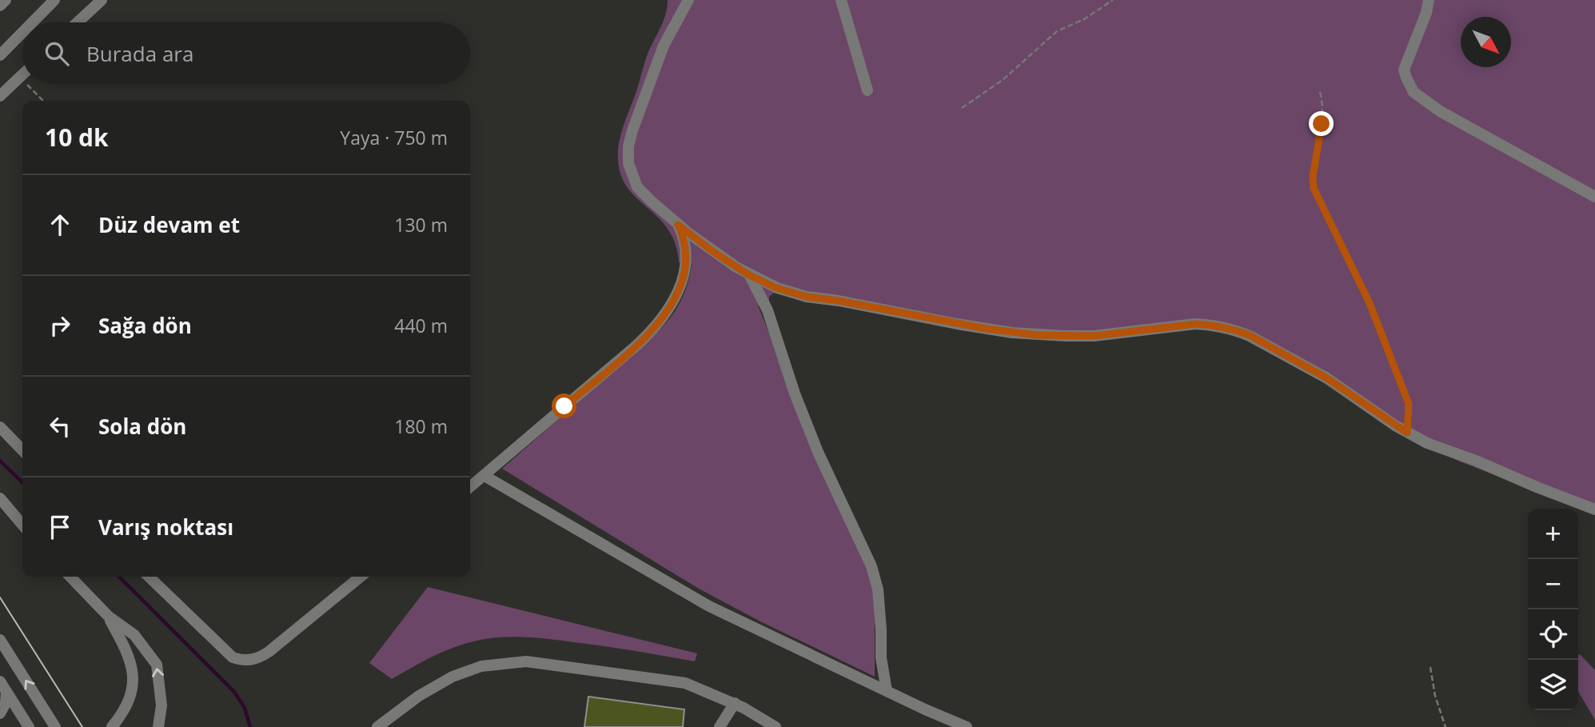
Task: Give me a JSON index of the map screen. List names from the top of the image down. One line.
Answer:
{"north":"bottom right","page":{"search":"Burada ara","heading":["10 dk","Yaya · 750 m"],"list":[["Düz devam et","130 m"],["Sağa dön","440 m"],["Sola dön","180 m"],"Varış noktası"],"map_buttons":["+","−"]}}
